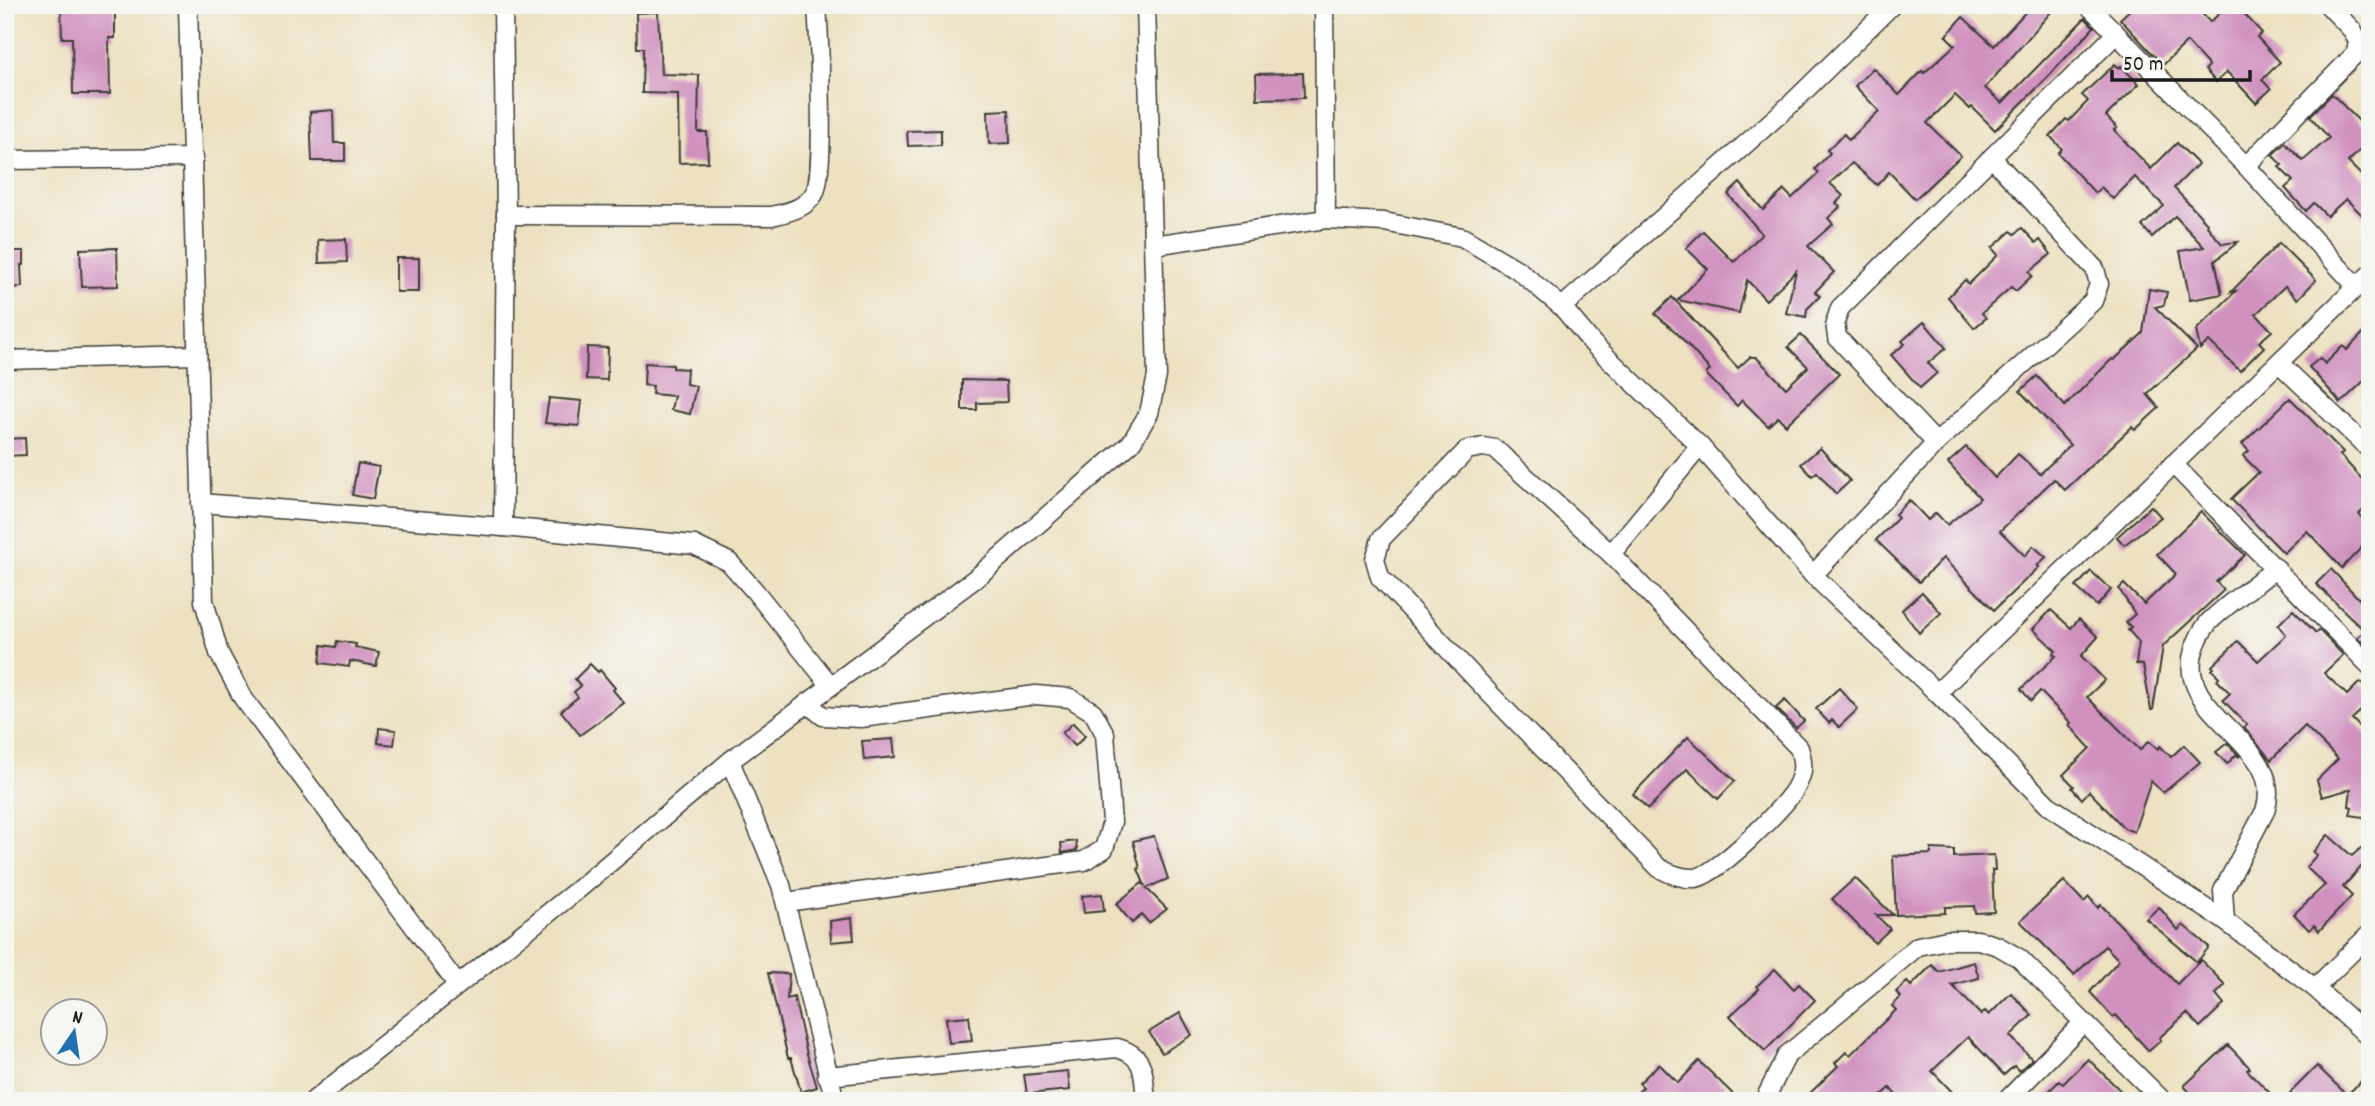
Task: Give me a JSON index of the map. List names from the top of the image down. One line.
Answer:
{"scale_bar":"50 m","north":"top"}
